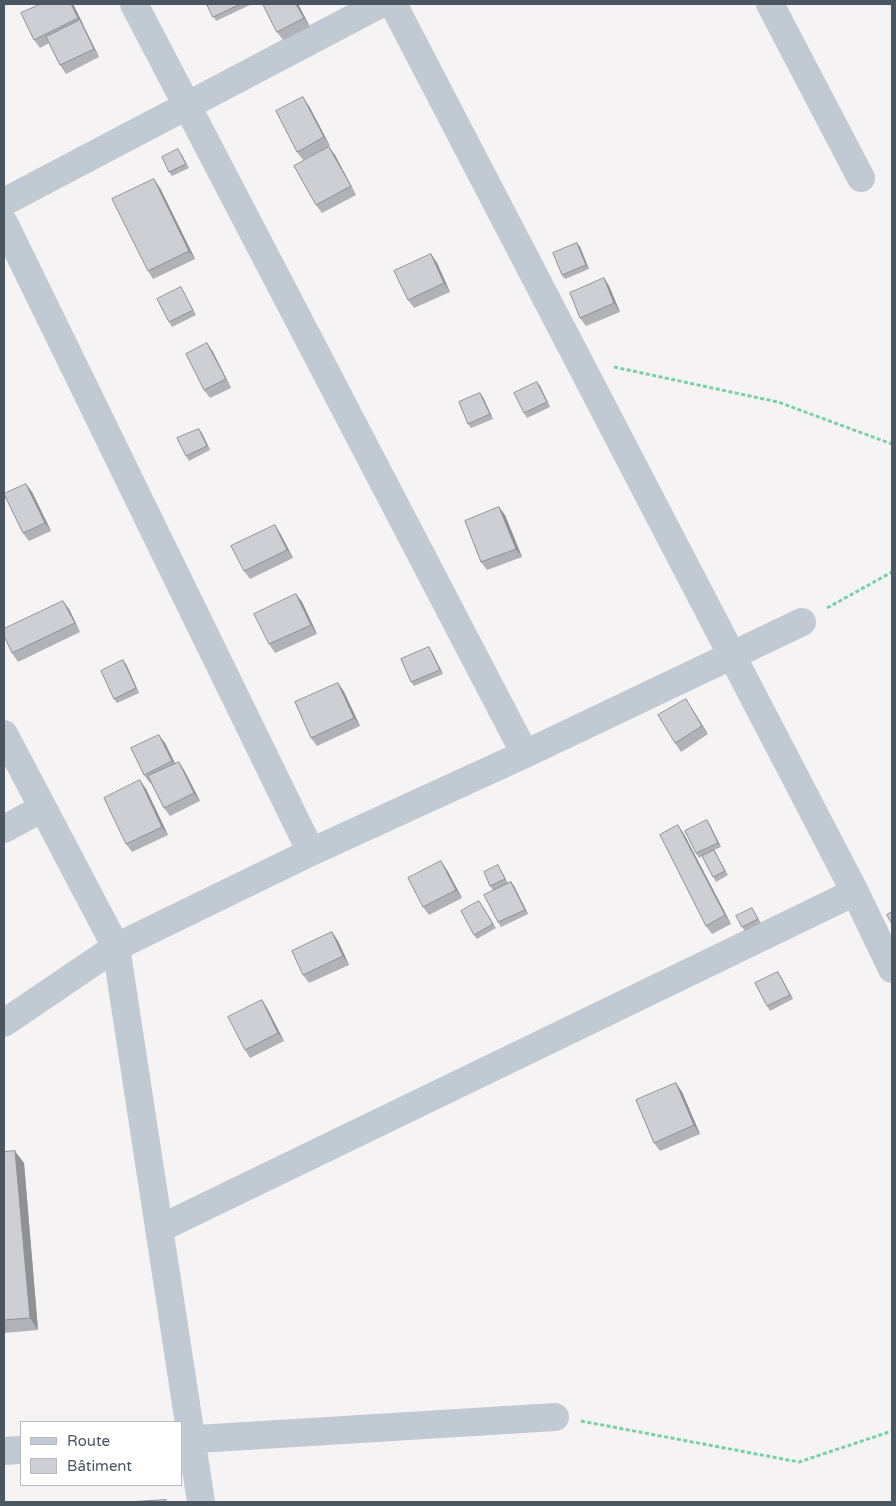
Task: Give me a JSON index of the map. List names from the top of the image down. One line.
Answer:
{"legend":["Route","Bâtiment"]}
